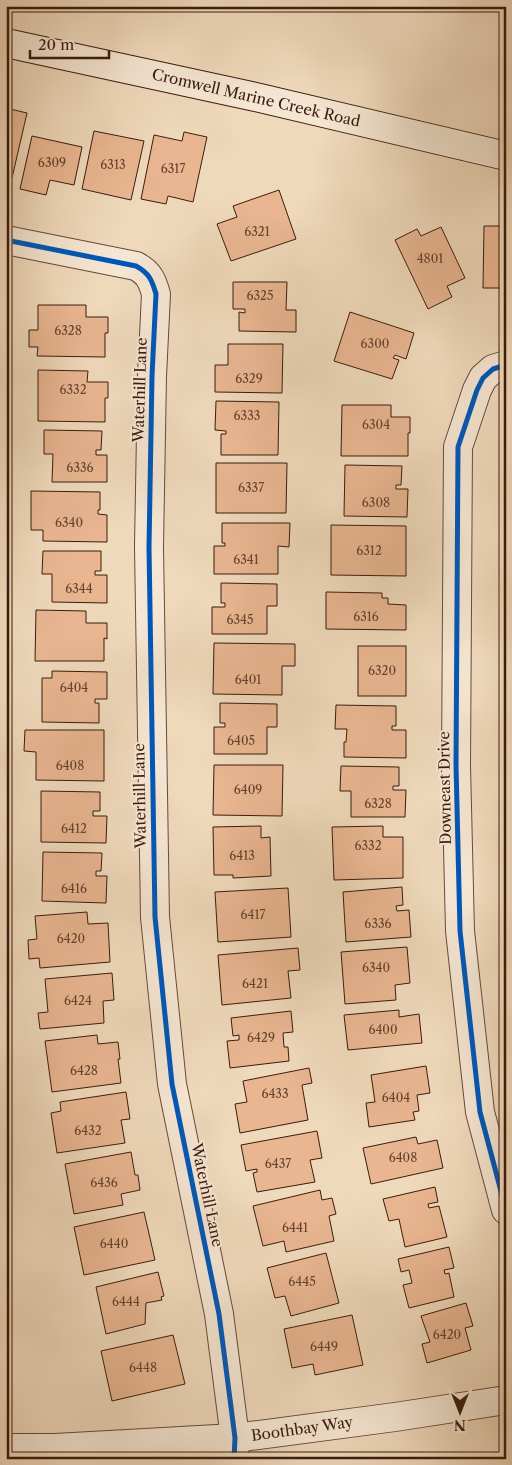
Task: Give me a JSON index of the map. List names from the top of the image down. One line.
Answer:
{"streets":{"street":["Cromwell Marine Creek Road","Waterhill Lane","Downeast Drive","Boothbay Way"]},"crossings":[["Waterhill Lane","Boothbay Way"]],"house_numbers":["6309","6313","6317","6321","4801","6325","6328","6300","6329","6332","6333","6304","6336","6337","6308","6340","6312","6341","6344","6316","6345","6320","6401","6404","6405","6408","6409","6328","6412","6332","6413","6416","6417","6336","6420","6340","6421","6424","6400","6429","6428","6433","6404","6432","6408","6437","6436","6441","6440","6445","6444","6420","6449","6448"],"scale_bar":"20 m","north":"bottom"}
